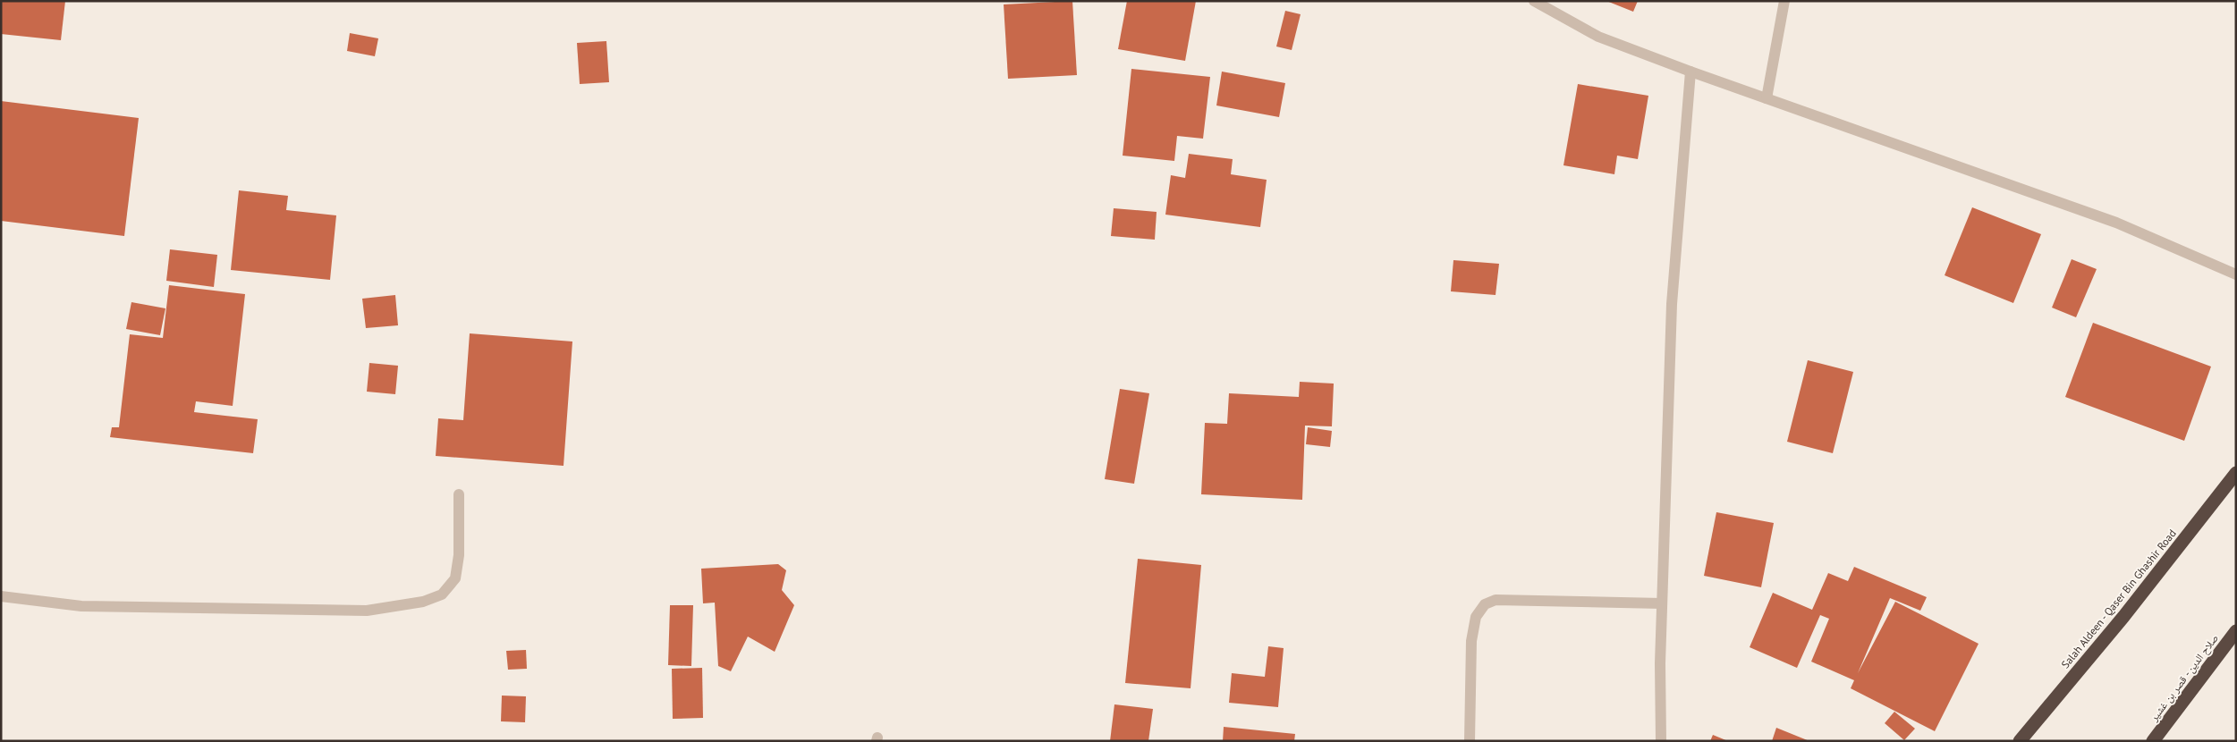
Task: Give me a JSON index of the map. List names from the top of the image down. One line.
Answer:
{"streets":{"highway":["Salah Aldeen - Qaser Bin Ghashir Road","صلاح الدين - قصر بن غشير"]}}
